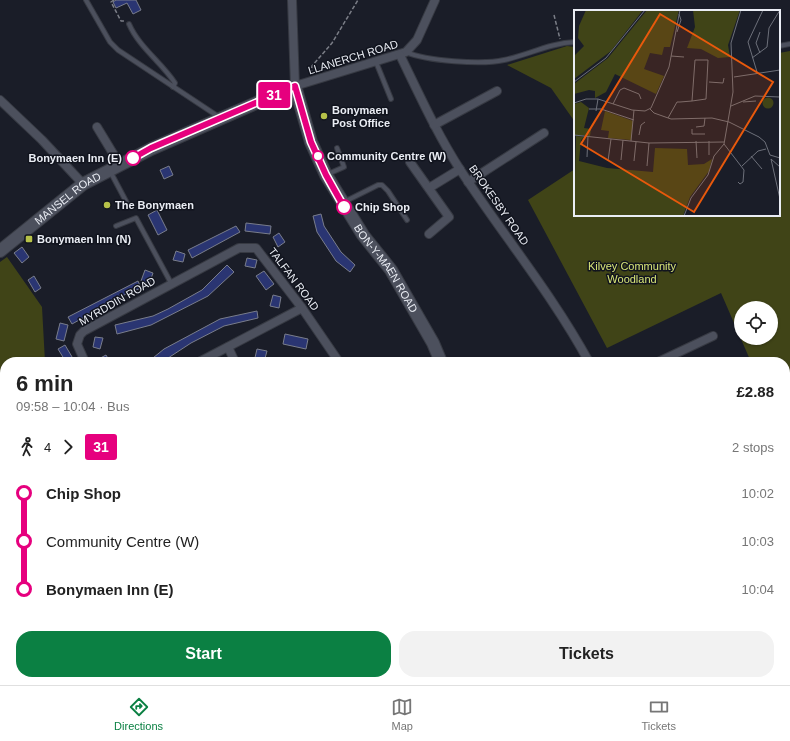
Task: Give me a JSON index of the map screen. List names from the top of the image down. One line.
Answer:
{"streets":{"street":["LLANERCH ROAD","MANSEL ROAD","BROKESBY ROAD","BON-Y-MAEN ROAD","TALFAN ROAD","MYRDDIN ROAD"]},"crossings":[["LLANERCH ROAD","MANSEL ROAD"],["LLANERCH ROAD","BROKESBY ROAD"],["LLANERCH ROAD","BON-Y-MAEN ROAD"],["MANSEL ROAD","BON-Y-MAEN ROAD"],["TALFAN ROAD","MYRDDIN ROAD"]],"parks":["Kilvey Community Woodland"],"places":{"other":["Bonymaen Post Office","Community Centre (W)","Bonymaen Inn (E)","The Bonymaen","Chip Shop"],"transit":["Bonymaen Inn (N)"]},"lines":["bus line 31"],"page":{"on_map":"31","heading":["6 min","09:58 – 10:04 · Bus","£2.88"],"legs":["4","31","2 stops"],"list":[{"name":"Chip Shop","value":"10:02"},{"name":"Community Centre (W)","value":"10:03"},{"name":"Bonymaen Inn (E)","value":"10:04"}],"buttons":["Start","Tickets"],"tabs":["Directions","Map","Tickets"]}}
